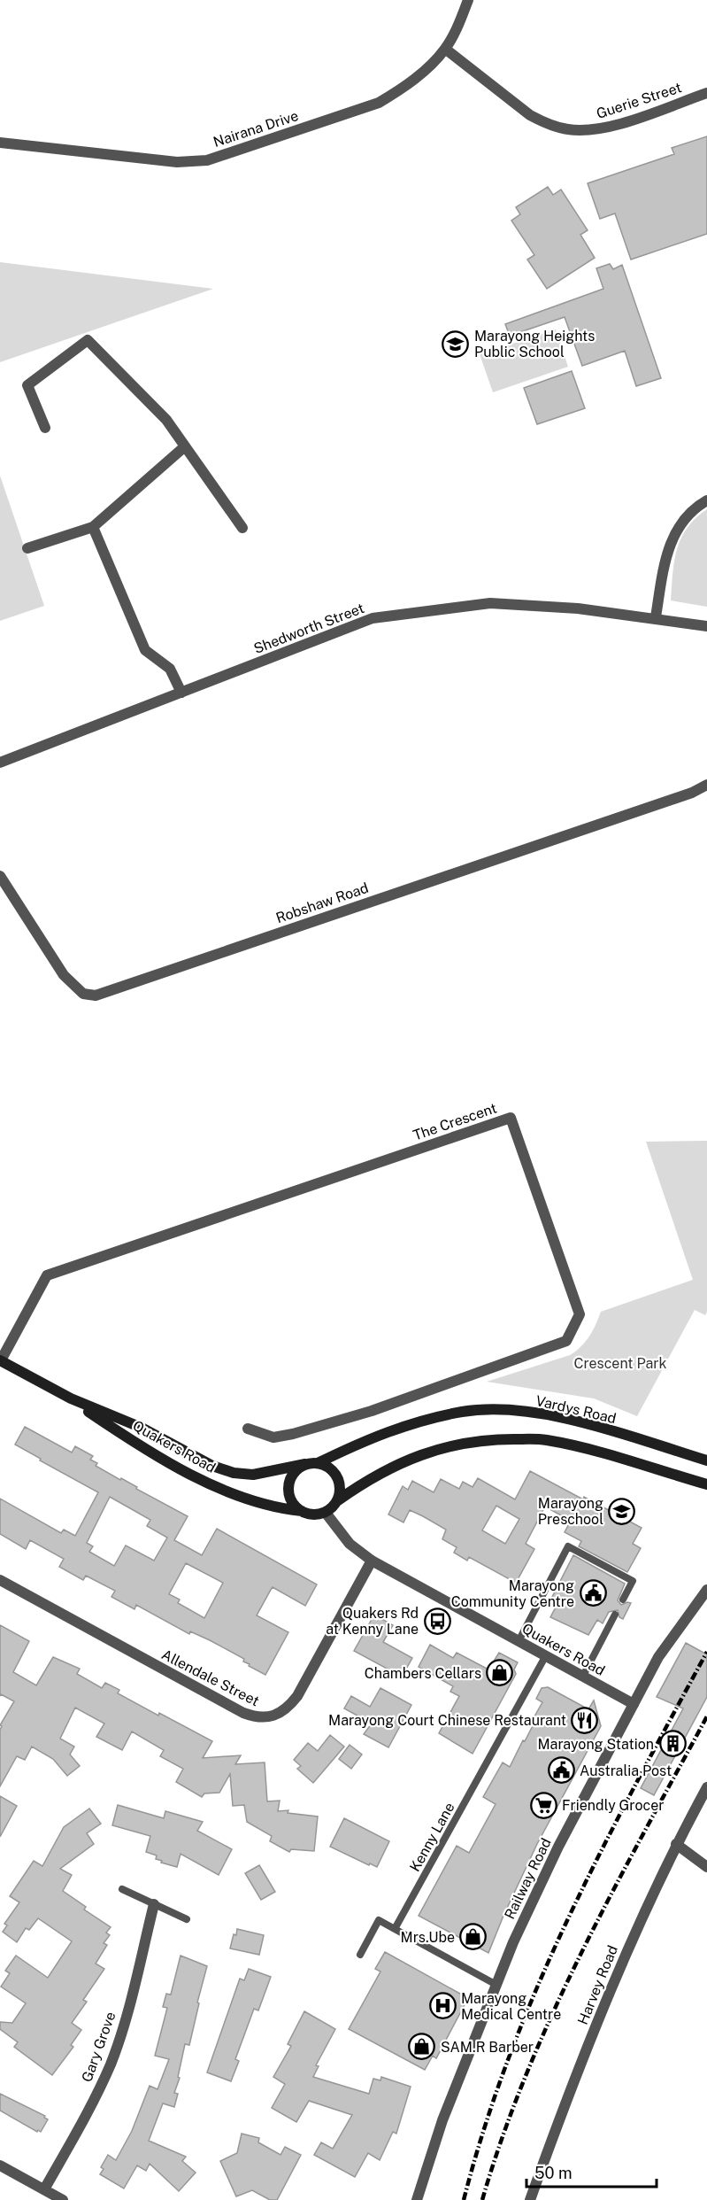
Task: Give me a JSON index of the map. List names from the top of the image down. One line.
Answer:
{"streets":{"main road":["Vardys Road","Quakers Road"],"street":["Guerie Street","Nairana Drive","Shedworth Street","Robshaw Road","The Crescent","Allendale Street","Railway Road","Harvey Road","Gary Grove"],"lane":["Kenny Lane"]},"crossings":[["Guerie Street","Nairana Drive"],["The Crescent","Quakers Road"],["Vardys Road","Quakers Road"],["Quakers Road","Allendale Street"],["Quakers Road","Kenny Lane"],["Quakers Road","Railway Road"]],"parks":["Crescent Park"],"places":{"school or university":["Marayong Heights Public School","Marayong Preschool"],"public building":["Marayong Community Centre","Australia Post"],"bus stop":["Quakers Rd at Kenny Lane"],"shop":["Chambers Cellars","Mrs.Ube","SAM.R Barber"],"restaurant":["Marayong Court Chinese Restaurant"],"building":["Marayong Station"],"supermarket":["Friendly Grocer"],"hospital":["Marayong Medical Centre"]},"scale_bar":"50 m"}
